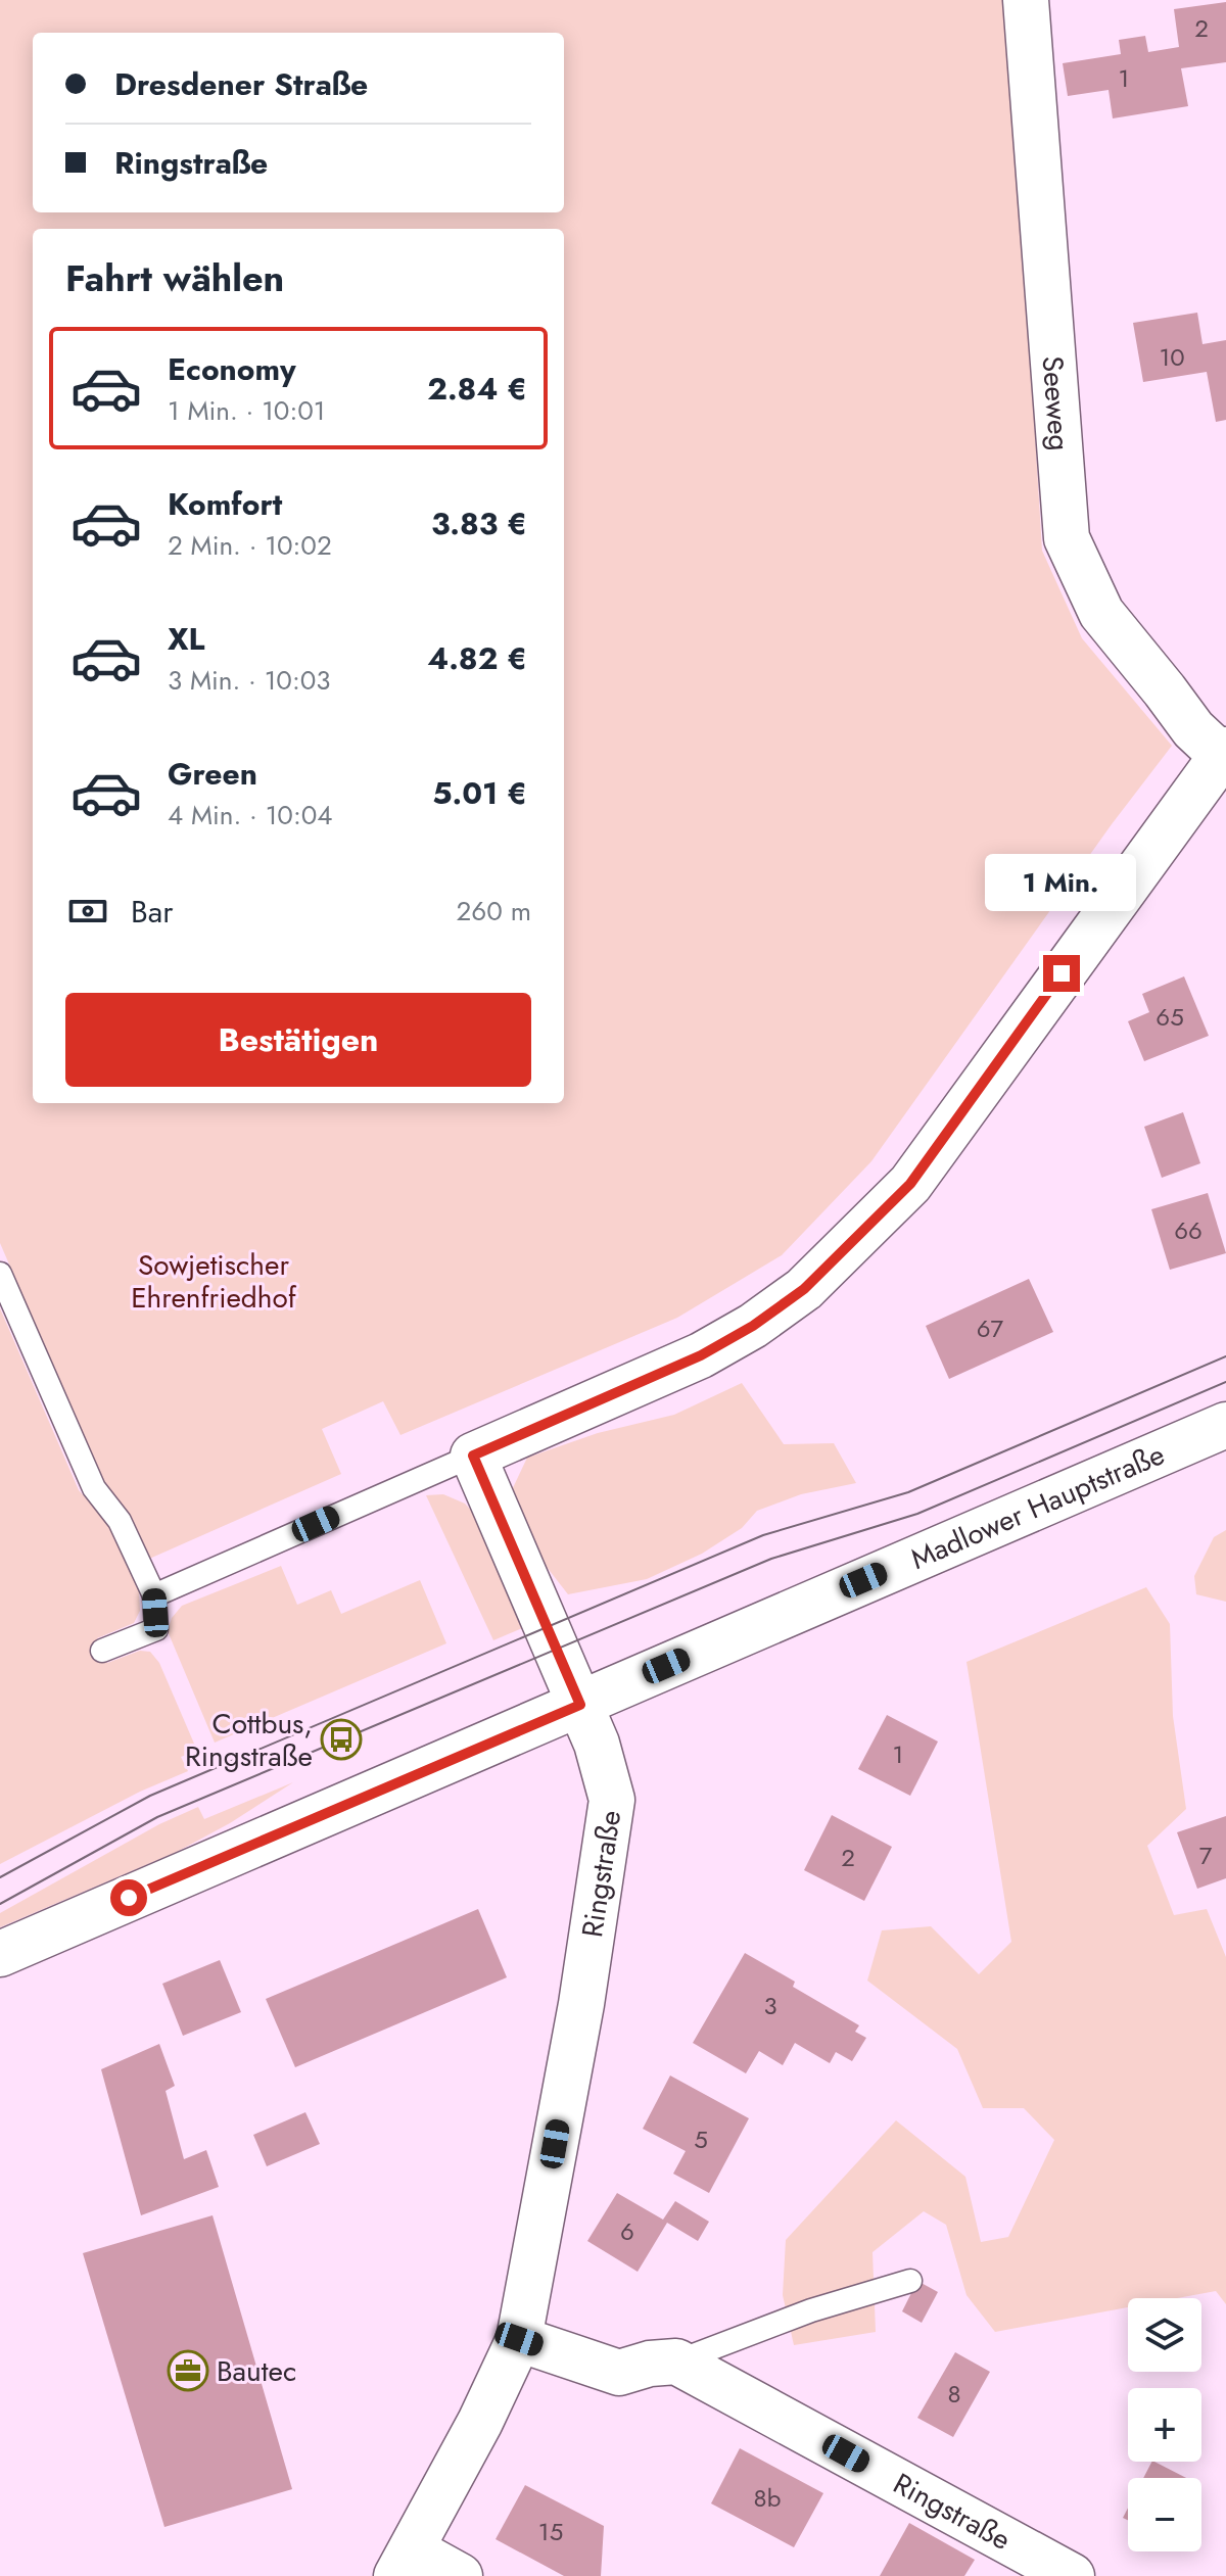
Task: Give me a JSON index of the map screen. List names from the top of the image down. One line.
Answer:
{"streets":{"street":["Seeweg","Madlower Hauptstraße","Ringstraße"]},"crossings":[["Madlower Hauptstraße","Ringstraße"]],"parks":["Sowjetischer Ehrenfriedhof"],"places":{"bus stop":["Cottbus, Ringstraße"],"office":["Bautec"]},"house_numbers":["2","1","10","65","66","67","1","7","2","3","5","6","8","8b","15"],"page":{"banner":["Dresdener Straße","Ringstraße"],"heading":"Fahrt wählen","list":[{"name":"Economy","note":"1 Min. · 10:01","value":"2.84 €"},{"name":"Komfort","note":"2 Min. · 10:02","value":"3.83 €"},{"name":"XL","note":"3 Min. · 10:03","value":"4.82 €"},{"name":"Green","note":"4 Min. · 10:04","value":"5.01 €"}],"bubble":"1 Min.","pay":["Bar","260 m"],"buttons":"Bestätigen","map_buttons":["+","−"]}}
